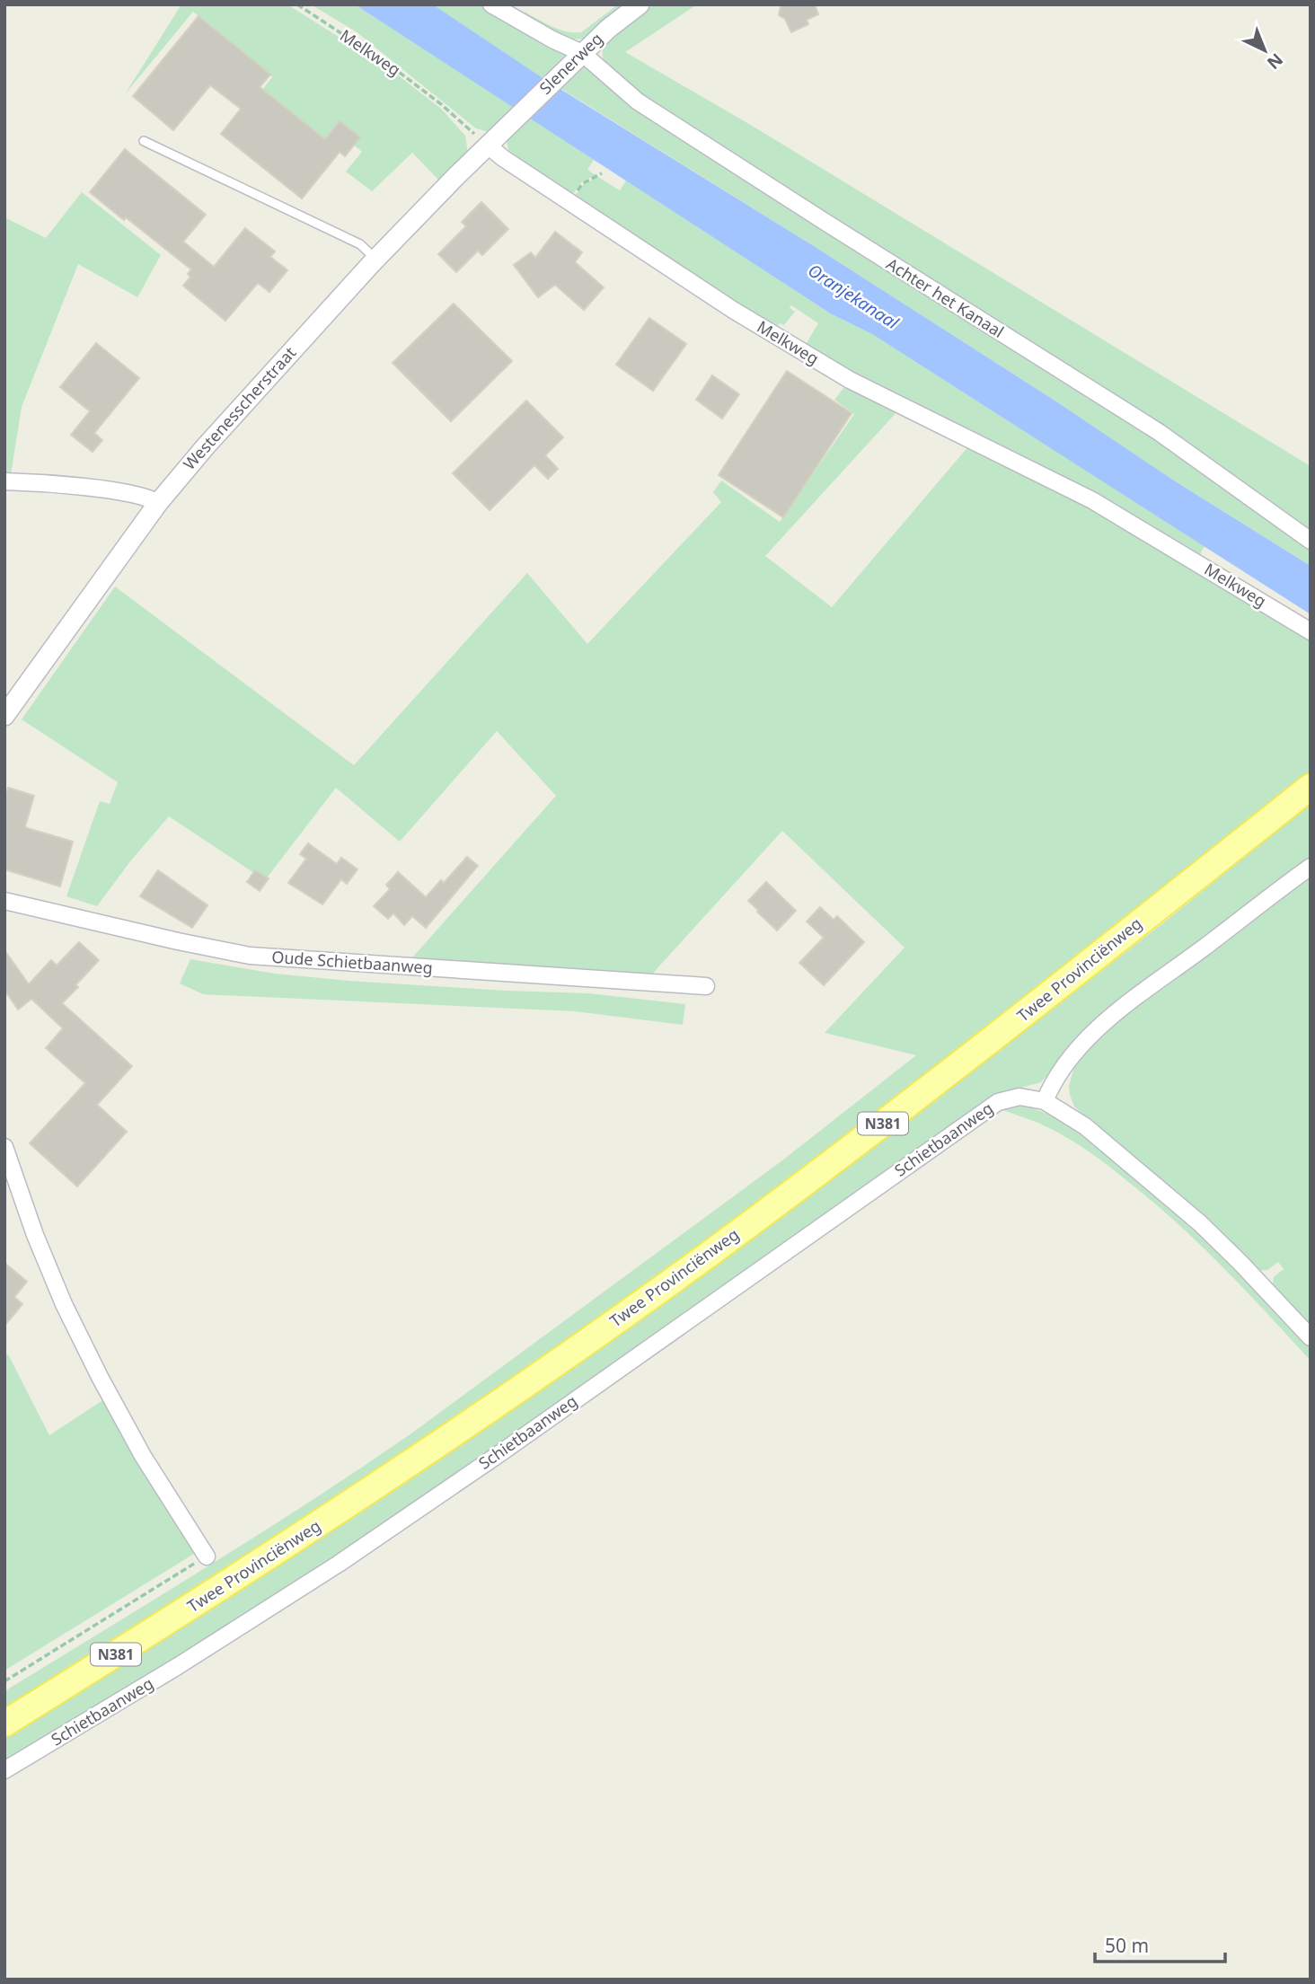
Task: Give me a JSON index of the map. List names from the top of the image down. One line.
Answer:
{"streets":{"main road":["Twee Provinciënweg","N381"],"street":["Melkweg","Slenerweg","Achter het Kanaal","Westenesscherstraat","Oude Schietbaanweg","Schietbaanweg"]},"crossings":[["Melkweg","Westenesscherstraat"],["Slenerweg","Achter het Kanaal"],["Slenerweg","Westenesscherstraat"]],"water":["Oranjekanaal"],"scale_bar":"50 m","north":"bottom right"}
